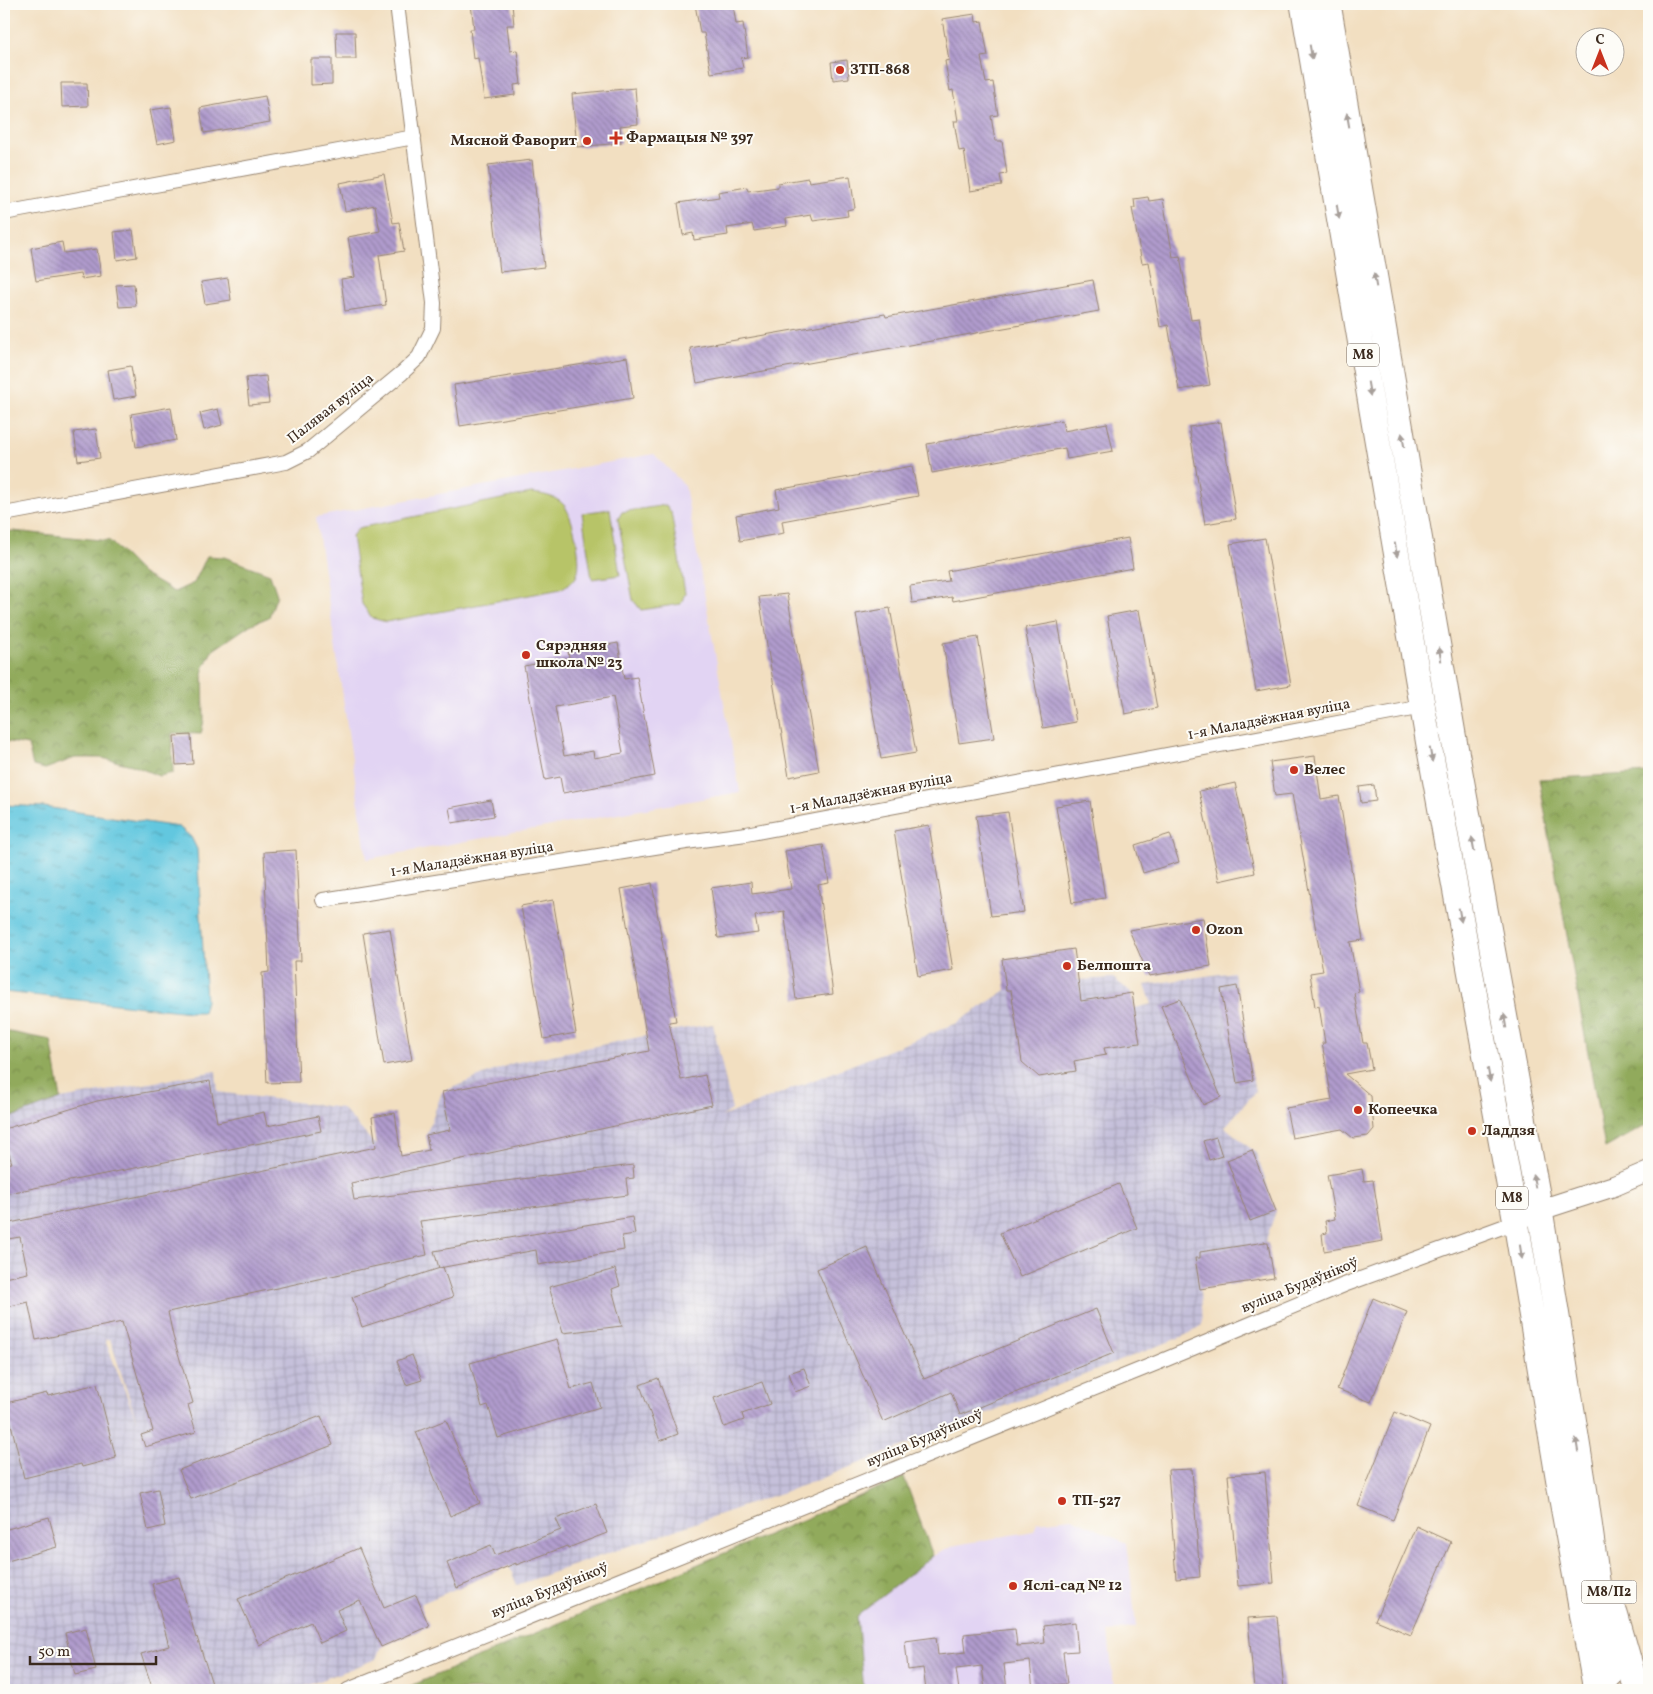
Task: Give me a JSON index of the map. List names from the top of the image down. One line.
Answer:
{"streets":{"highway":["М8","М8/П2"],"street":["Палявая вуліца","1-я Маладзёжная вуліца","вуліца Будаўнікоў"]},"crossings":[["М8","1-я Маладзёжная вуліца"],["М8","вуліца Будаўнікоў"],["М8","М8/П2"]],"places":{"other":["ЗТП-868","Мясной Фаворит","Сярэдняя школа № 23","Велес","Ozon","Белпошта","Копеечка","Ладдзя","ТП-527","Яслі-сад № 12"],"health":["Фармацыя № 397"]},"scale_bar":"50 m","north":"top"}
